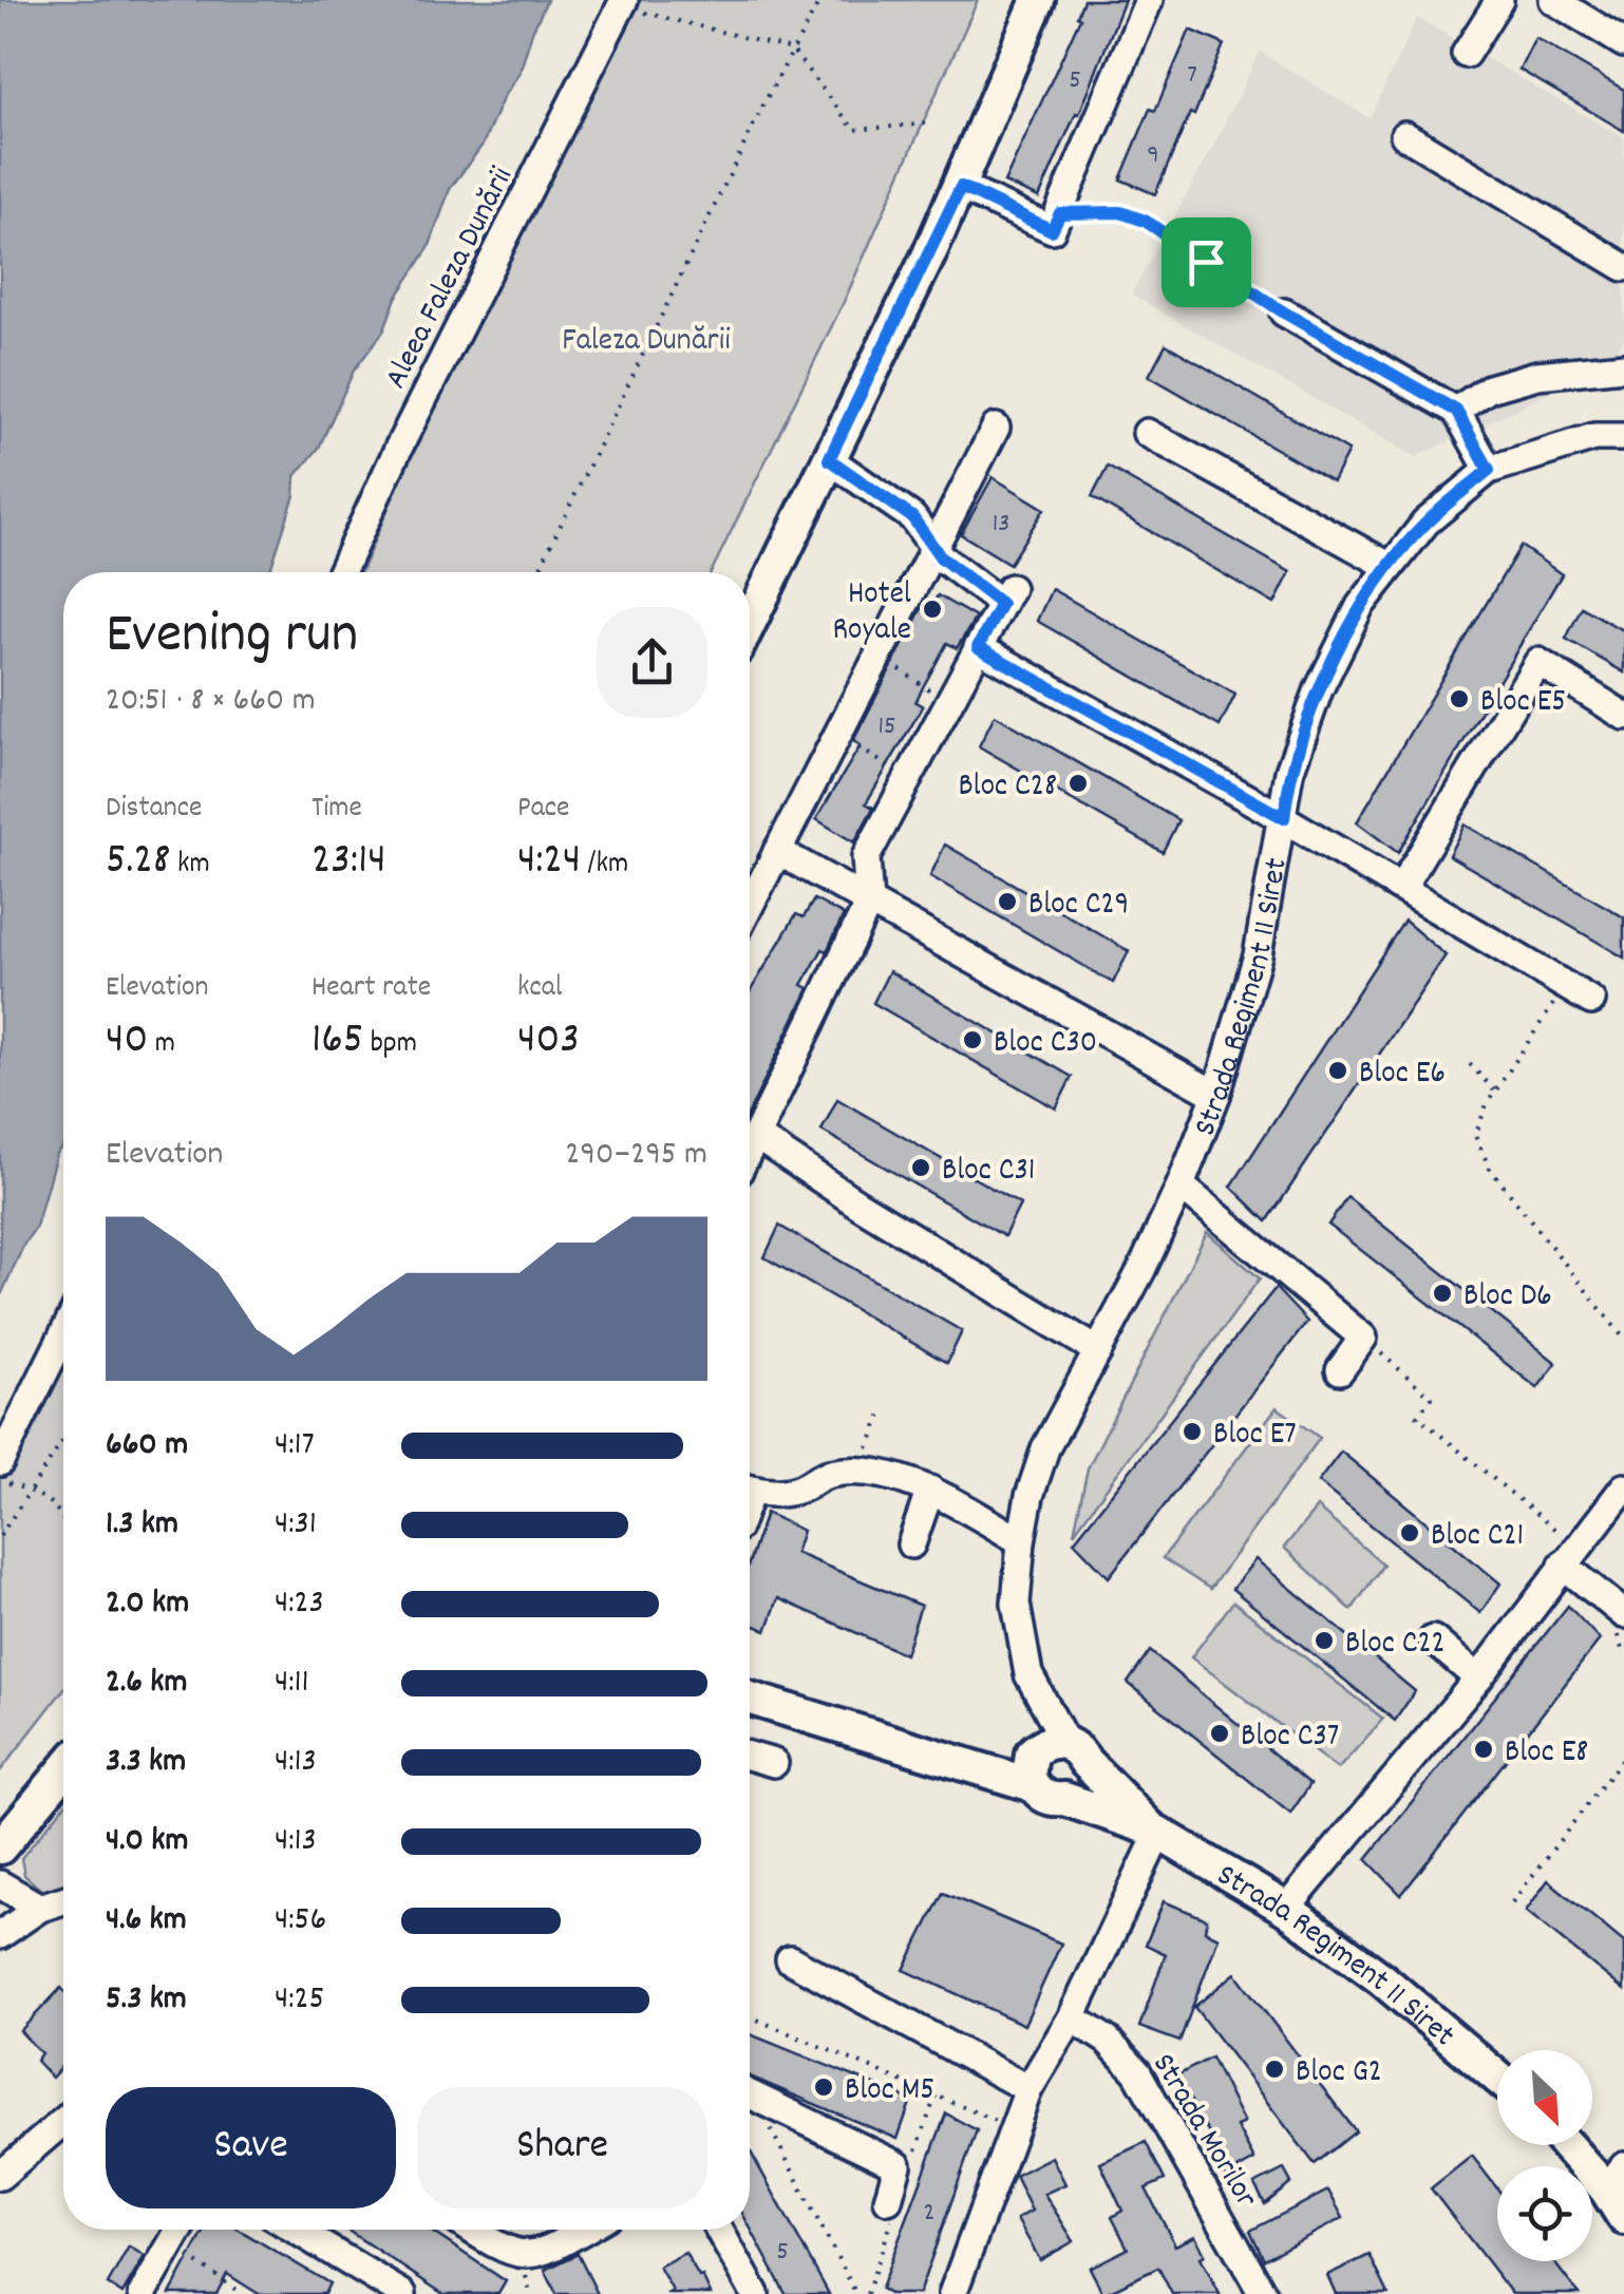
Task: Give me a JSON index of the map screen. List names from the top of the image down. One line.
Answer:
{"streets":{"main road":["Strada Regiment 11 Siret"],"street":["Aleea Faleza Dunării","Strada Morilor"]},"parks":["Faleza Dunării"],"places":["Hotel Royale","Bloc E5","Bloc C28","Bloc C29","Bloc C30","Bloc E6","Bloc C31","Bloc D6","Bloc E7","Bloc C21","Bloc C22","Bloc C37","Bloc E8","Bloc G2","Bloc M5"],"house_numbers":["7","5","9","13","15","2","5"],"north":"bottom right","page":{"heading":["Evening run","20:51 · 8 × 660 m"],"stats":[["Distance","5.28 km"],["Time","23:14"],["Pace","4:24 /km"],["Elevation","40 m"],["Heart rate","165 bpm"],["kcal","403"]],"chart":["Elevation","290–295 m"],"list":[{"name":"660 m","note":"4:17"},{"name":"1.3 km","note":"4:31"},{"name":"2.0 km","note":"4:23"},{"name":"2.6 km","note":"4:11"},{"name":"3.3 km","note":"4:13"},{"name":"4.0 km","note":"4:13"},{"name":"4.6 km","note":"4:56"},{"name":"5.3 km","note":"4:25"}],"buttons":["Save","Share"]}}
